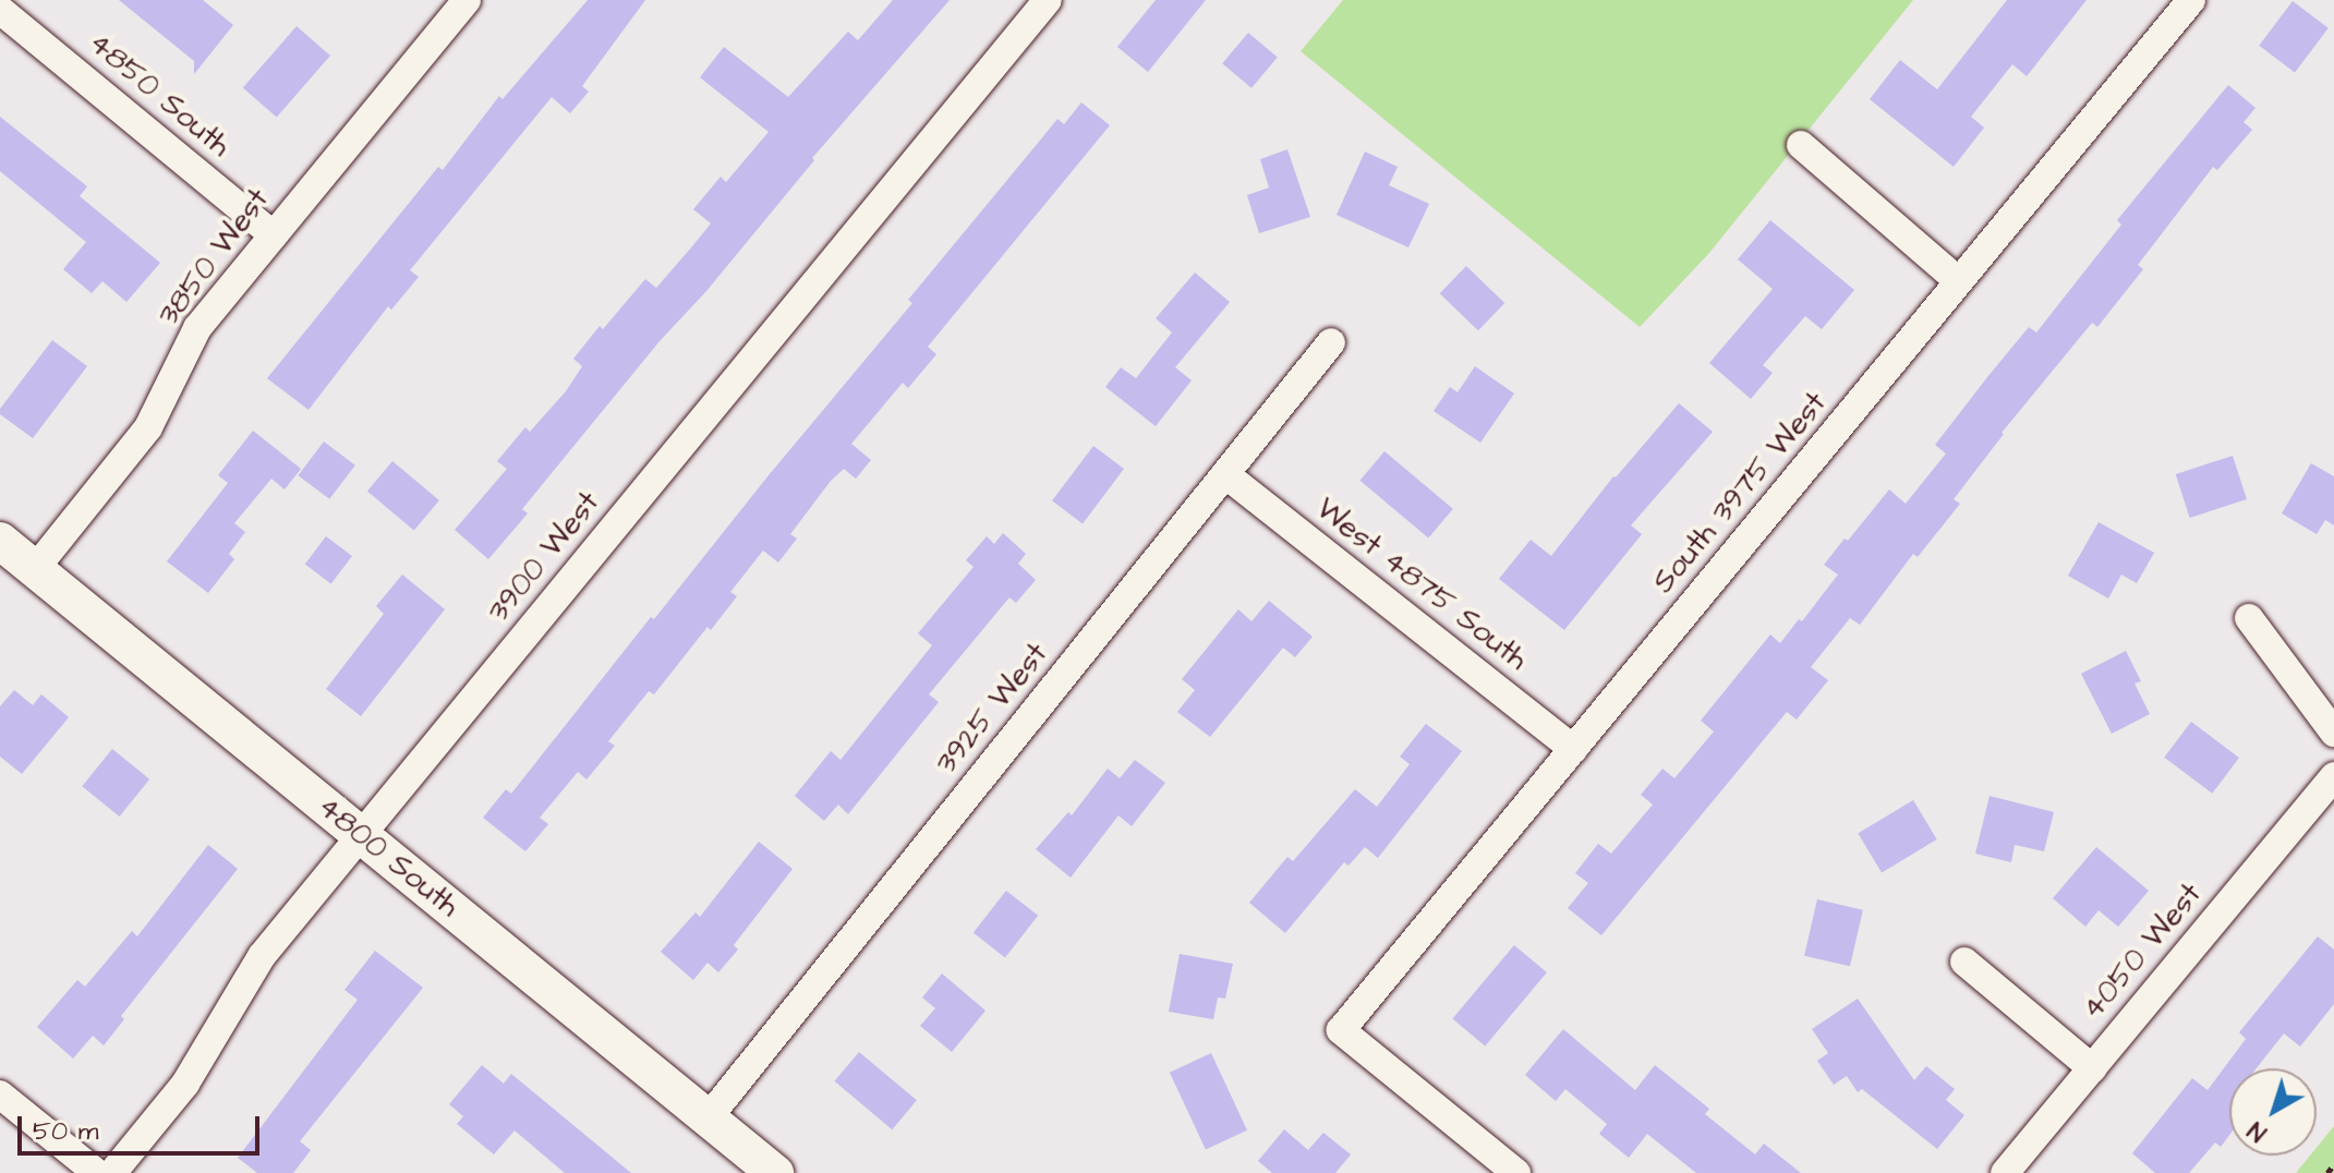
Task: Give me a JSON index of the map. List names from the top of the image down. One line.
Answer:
{"streets":{"street":["4850 South","3850 West","South 3975 West","3900 West","West 4875 South","3925 West","4800 South","4050 West"]},"crossings":[["4850 South","3850 West"],["3850 West","4800 South"],["South 3975 West","West 4875 South"],["3900 West","4800 South"],["West 4875 South","3925 West"],["3925 West","4800 South"]],"scale_bar":"50 m","north":"bottom left"}
